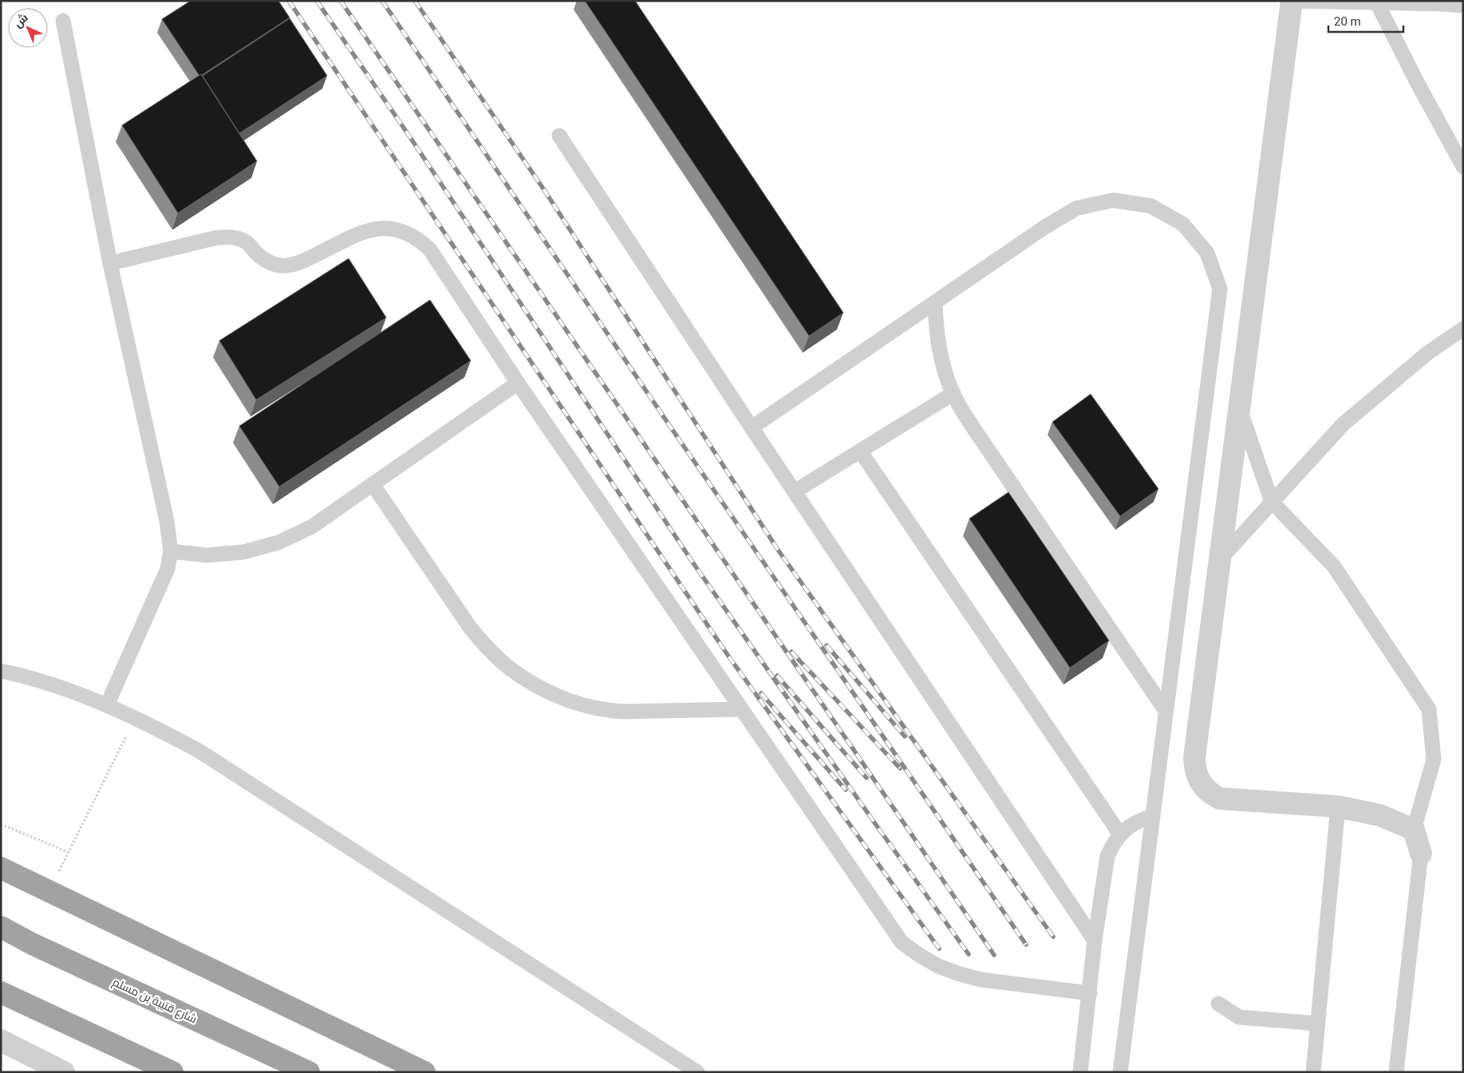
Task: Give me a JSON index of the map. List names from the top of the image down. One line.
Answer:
{"streets":{"highway":["شارع قتيبة بن مسلم"]},"scale_bar":"20 m","north":"top left"}
